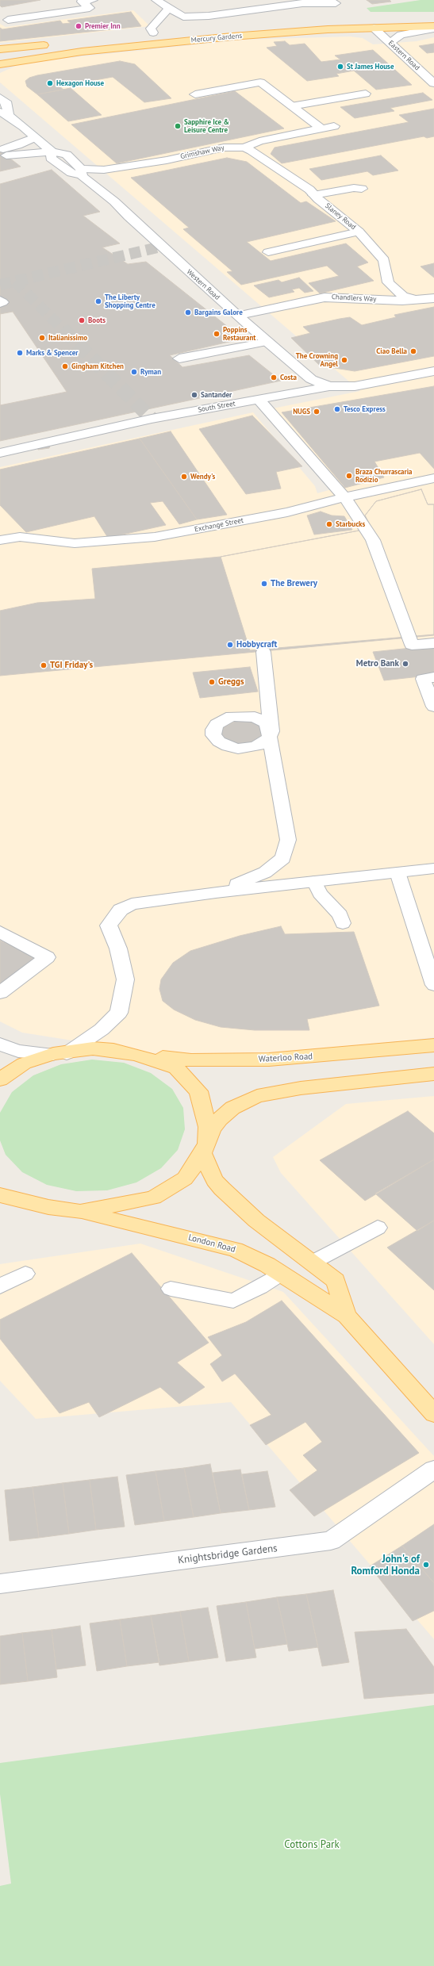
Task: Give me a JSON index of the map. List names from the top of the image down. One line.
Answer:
{"streets":{"main road":["Mercury Gardens","Waterloo Road","London Road"],"street":["Eastern Road","Grimshaw Way","Slaney Road","Western Road","Chandlers Way","South Street","Exchange Street","Knightsbridge Gardens"]},"crossings":[["Mercury Gardens","Eastern Road"],["Grimshaw Way","Slaney Road"],["Grimshaw Way","Western Road"],["Slaney Road","Chandlers Way"],["Western Road","Chandlers Way"],["Western Road","South Street"]],"parks":["Cottons Park"],"places":["Premier Inn","St James House","Hexagon House","Sapphire Ice & Leisure Centre","The Liberty Shopping Centre","Bargains Galore","Boots","Poppins Restaurant","Italianissimo","Ciao Bella","Marks & Spencer","The Crowning Angel","Gingham Kitchen","Ryman","Costa","Santander","Tesco Express","NUGS","Braza Churrascaria Rodizio","Wendy's","Starbucks","The Brewery","Hobbycraft","Metro Bank","TGI Friday's","Greggs","John's of Romford Honda"]}
